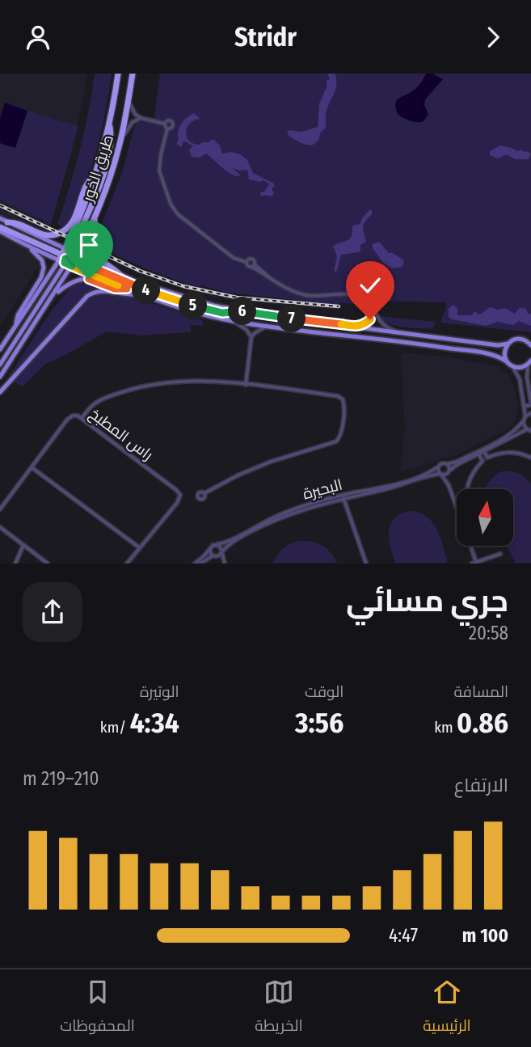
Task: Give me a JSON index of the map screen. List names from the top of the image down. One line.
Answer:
{"streets":{"highway":["طريق الخور"],"street":["راس المطبخ","البحيرة"]},"north":"top","page":{"header":"Stridr","pins":["4","5","6","7"],"heading":["جري مسائي","20:58"],"stats":[["المسافة","0.86 km"],["الوقت","3:56"],["الوتيرة","4:34 /km"]],"chart":["الارتفاع","210–219 m"],"list":[{"name":"100 m","note":"4:47"}],"tabs":["الرئيسية","الخريطة","المحفوظات"]}}
